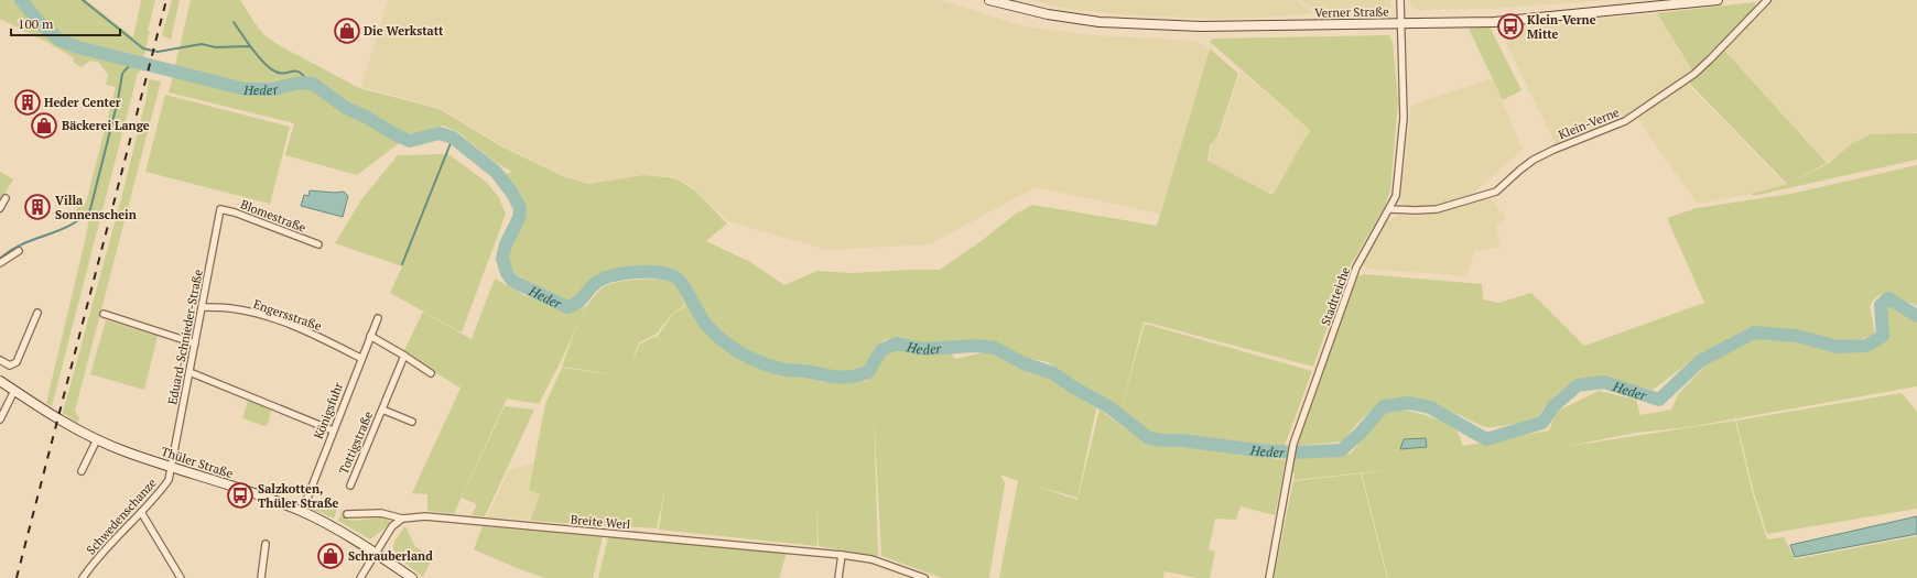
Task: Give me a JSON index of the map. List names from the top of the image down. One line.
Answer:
{"streets":{"main road":["Verner Straße","Thüler Straße"],"street":["Klein-Verne","Blomestraße","Stadtteiche","Engersstraße","Eduard-Schnieder-Straße","Königsfuhr","Tottigstraße","Schwedenschanze","Breite Werl"]},"crossings":[["Verner Straße","Stadtteiche"],["Klein-Verne","Stadtteiche"],["Blomestraße","Eduard-Schnieder-Straße"],["Engersstraße","Eduard-Schnieder-Straße"],["Engersstraße","Königsfuhr"],["Eduard-Schnieder-Straße","Thüler Straße"],["Eduard-Schnieder-Straße","Schwedenschanze"],["Königsfuhr","Thüler Straße"],["Thüler Straße","Schwedenschanze"]],"water":["Heder"],"places":{"bus stop":["Klein-Verne Mitte","Salzkotten, Thüler Straße"],"shop":["Die Werkstatt","Bäckerei Lange","Schrauberland"],"building":["Heder Center","Villa Sonnenschein"]},"scale_bar":"100 m"}
